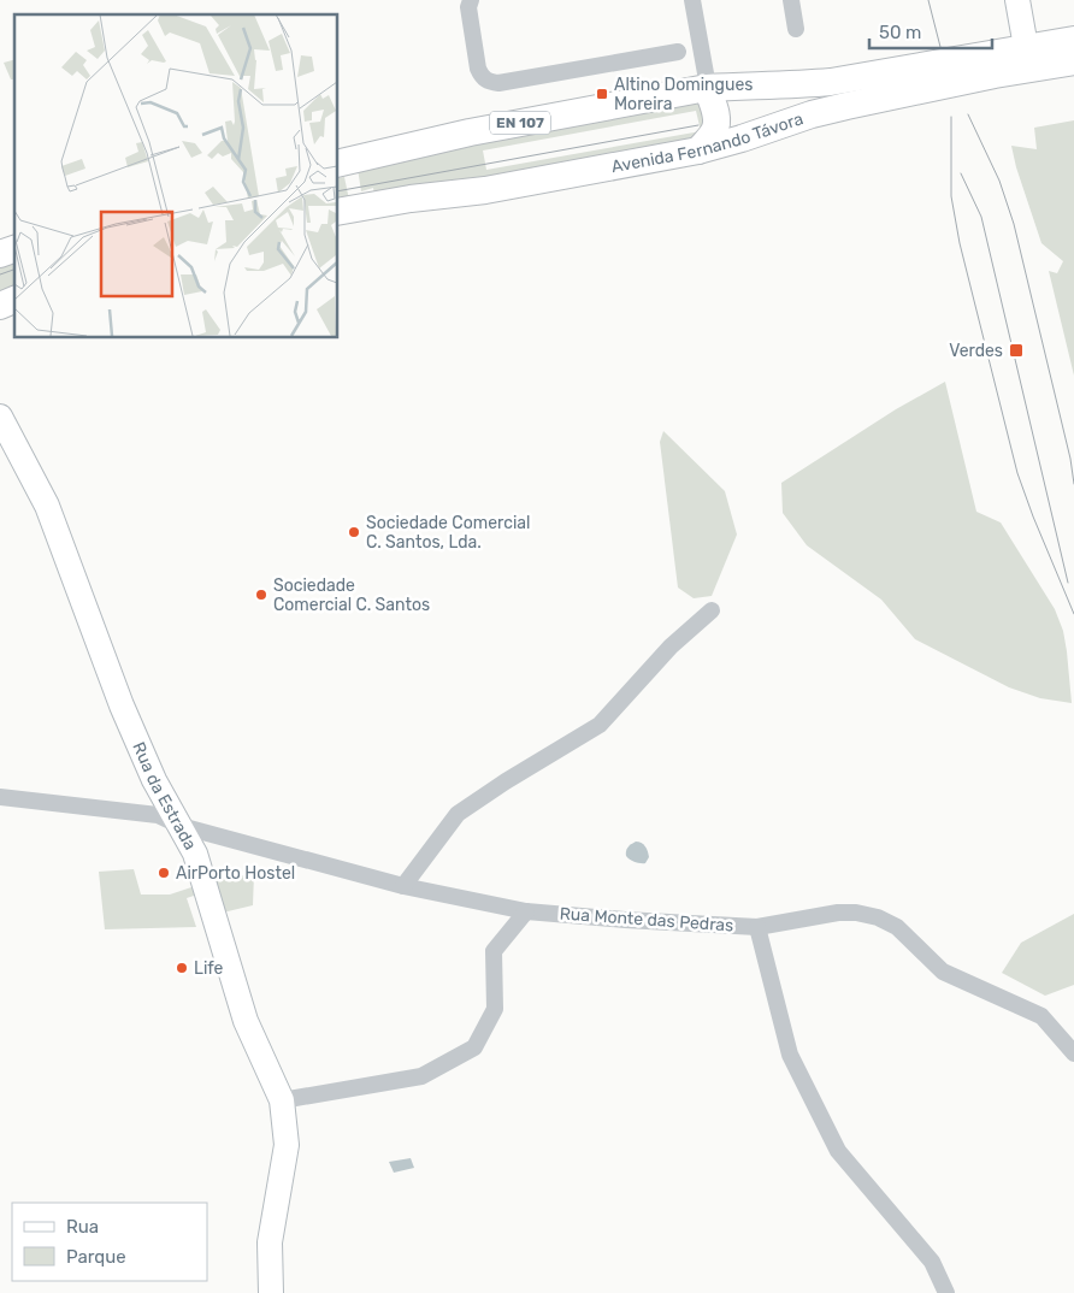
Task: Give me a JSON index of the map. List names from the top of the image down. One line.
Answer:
{"streets":{"main road":["EN 107","Avenida Fernando Távora"],"street":["Rua da Estrada","Rua Monte das Pedras"]},"crossings":[["Rua da Estrada","Rua Monte das Pedras"]],"places":{"transit":["Altino Domingues Moreira","Verdes"],"other":["Sociedade Comercial C. Santos, Lda.","Sociedade Comercial C. Santos","AirPorto Hostel","Life"]},"legend":["Rua","Parque"],"scale_bar":"50 m"}
